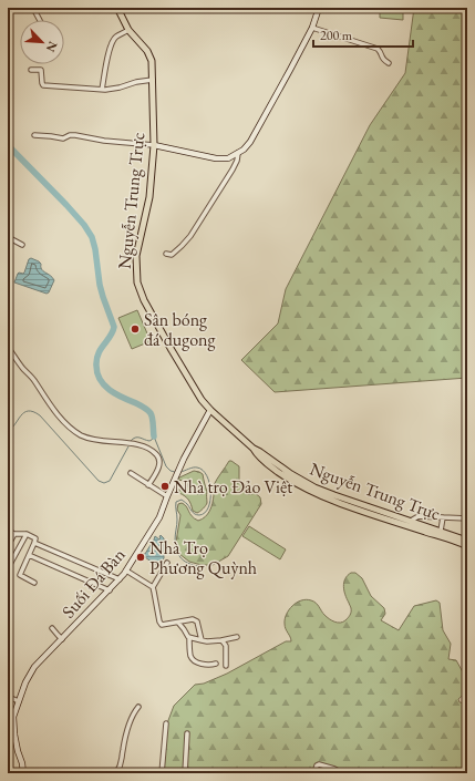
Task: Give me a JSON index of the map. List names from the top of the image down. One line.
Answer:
{"streets":{"main road":["Nguyễn Trung Trực"],"street":["Suối Đá Bàn"]},"crossings":[["Nguyễn Trung Trực","Suối Đá Bàn"]],"places":["Sân bóng đá dugong","Nhà trọ Đảo Việt","Nhà Trọ Phương Quỳnh"],"scale_bar":"200 m","north":"bottom right"}
